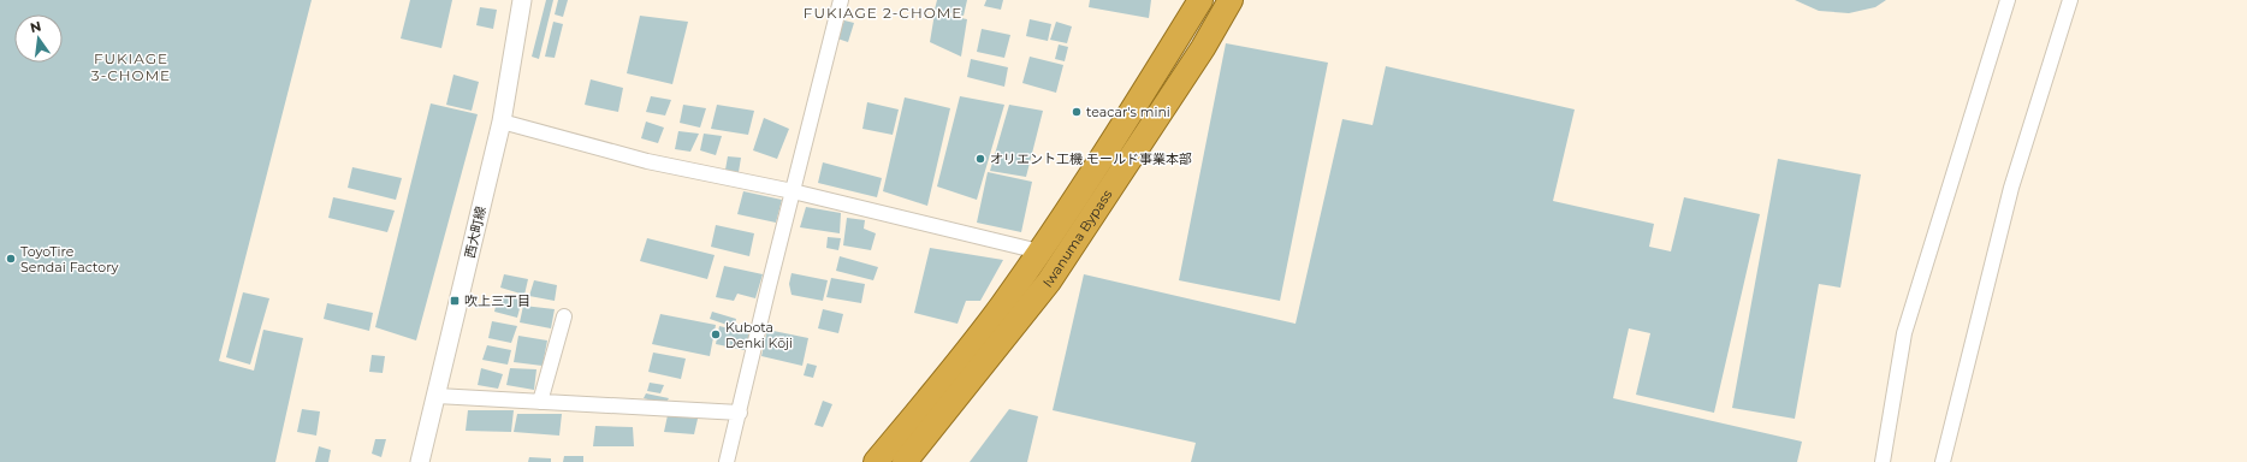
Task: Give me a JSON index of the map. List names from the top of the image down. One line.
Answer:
{"streets":{"highway":["Iwanuma Bypass"],"street":["西大町線"]},"districts":["FUKIAGE 2-CHOME","FUKIAGE 3-CHOME"],"places":{"other":["teacar's mini","オリエント工機 モールド事業本部","ToyoTire Sendai Factory","Kubota Denki Kōji"],"transit":["吹上三丁目"]},"north":"top"}
